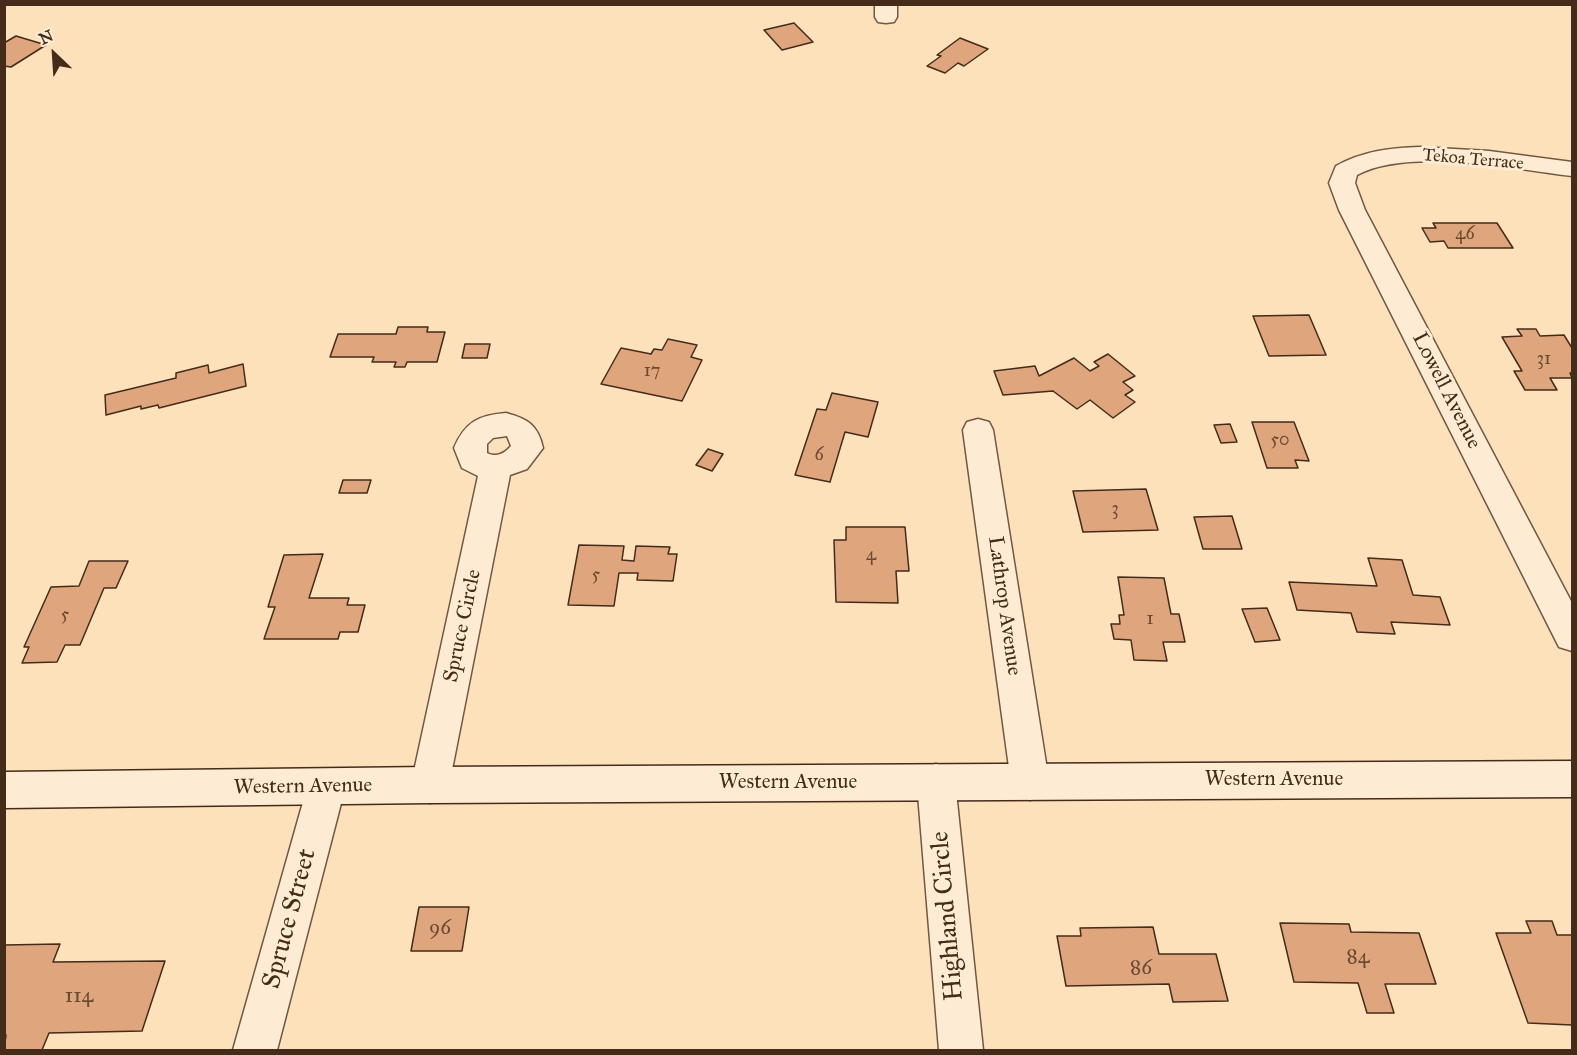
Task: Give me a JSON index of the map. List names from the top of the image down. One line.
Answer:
{"streets":{"street":["Tekoa Terrace","Lowell Avenue","Lathrop Avenue","Spruce Circle","Western Avenue","Highland Circle","Spruce Street"]},"crossings":[["Tekoa Terrace","Lowell Avenue"],["Lathrop Avenue","Western Avenue"],["Spruce Circle","Western Avenue"],["Western Avenue","Highland Circle"],["Western Avenue","Spruce Street"]],"house_numbers":["46","31","17","50","6","3","4","5","5","1","96","84","86","114"],"north":"top left"}
